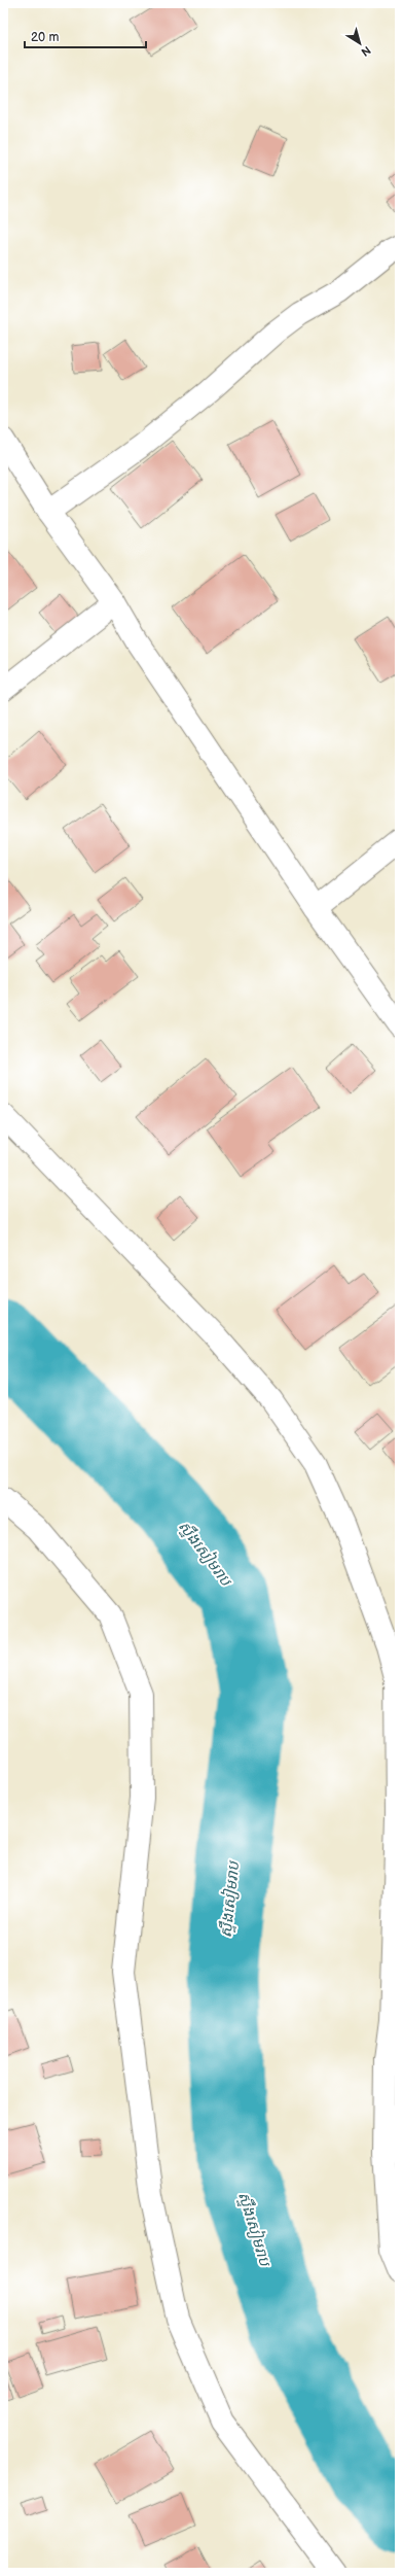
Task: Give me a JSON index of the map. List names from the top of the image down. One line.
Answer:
{"water":["ស្ទឹងសៀមរាប"],"scale_bar":"20 m","north":"bottom right"}
